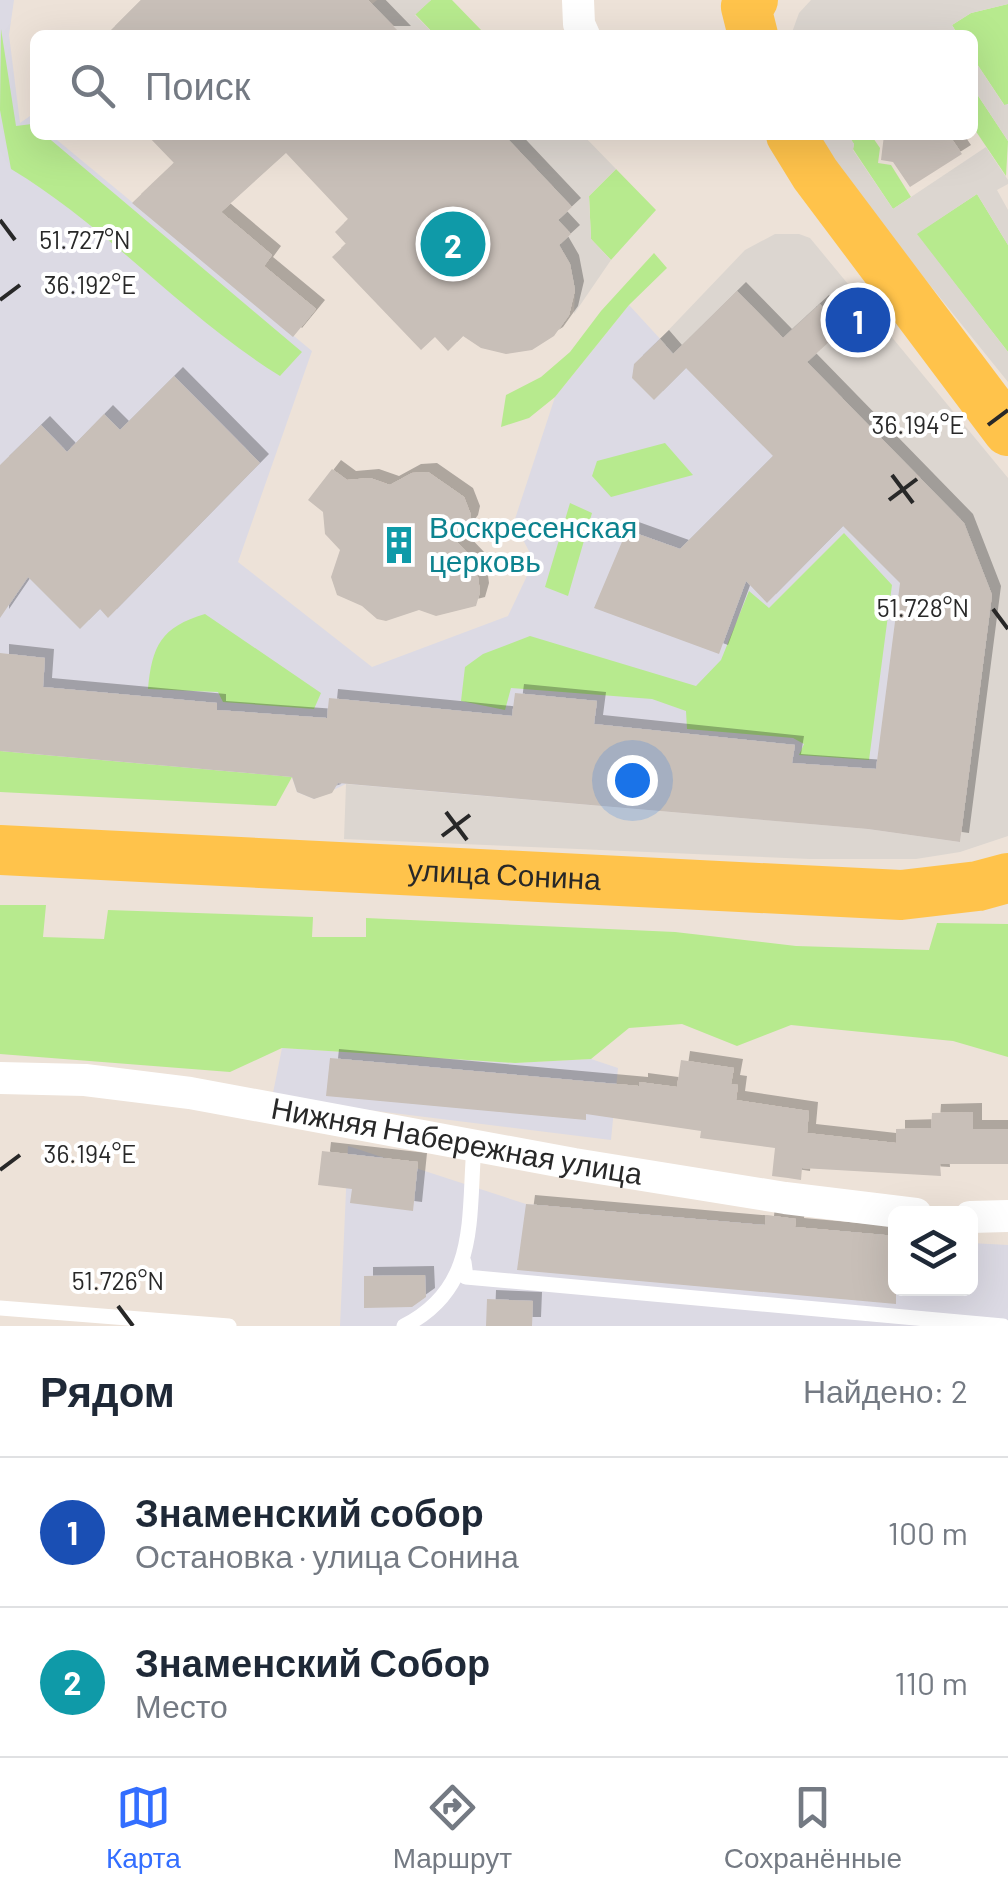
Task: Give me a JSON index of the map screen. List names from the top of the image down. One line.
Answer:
{"streets":{"main road":["улица Сонина"],"street":["Нижняя Набережная улица"]},"places":{"building":["Воскресенская церковь"]},"page":{"search":"Поиск","pins":["2","1"],"heading":["Рядом","Найдено: 2"],"list":[{"mark":"1","name":"Знаменский собор","note":"Остановка · улица Сонина","value":"100 m"},{"mark":"2","name":"Знаменский Собор","note":"Место","value":"110 m"}],"nav":["Карта","Маршрут","Сохранённые"]},"coordinates":["51.727°N","36.192°E","36.194°E","51.728°N","51.726°N"]}
